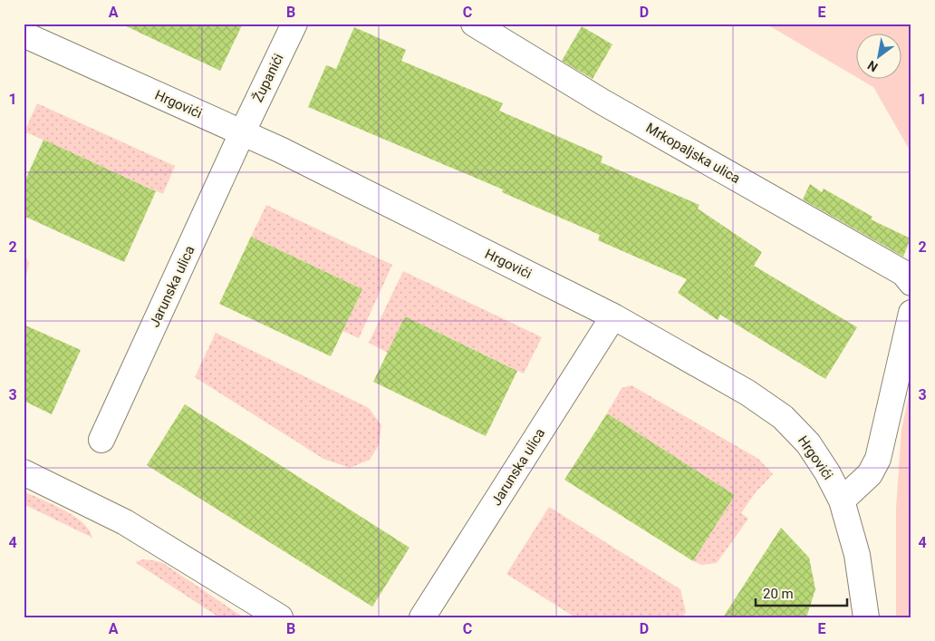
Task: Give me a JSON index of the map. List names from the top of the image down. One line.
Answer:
{"streets":{"street":["Županići","Hrgovići","Mrkopaljska ulica","Jarunska ulica"]},"crossings":[["Županići","Hrgovići"],["Županići","Jarunska ulica"],["Hrgovići","Jarunska ulica"]],"scale_bar":"20 m","north":"bottom left","grid":{"columns":["A","B","C","D","E"],"rows":["1","2","3","4"]}}
